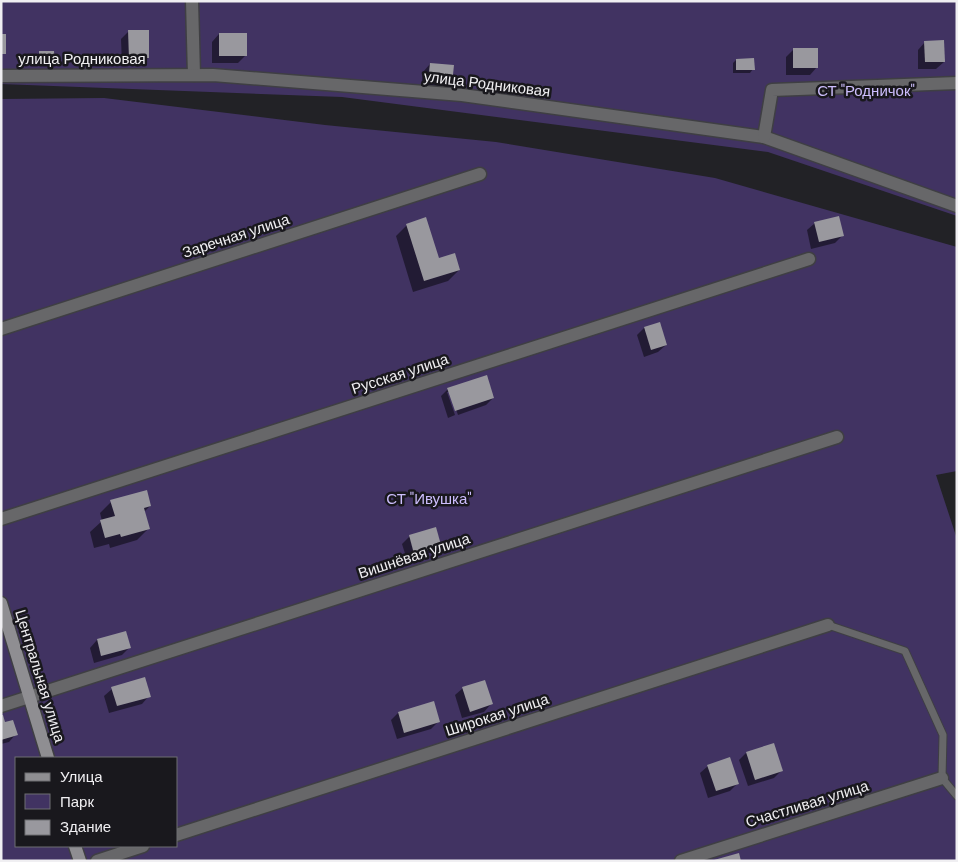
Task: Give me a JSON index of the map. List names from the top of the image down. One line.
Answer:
{"streets":{"street":["улица Родниковая","Заречная улица","Русская улица","Вишнёвая улица","Центральная улица","Широкая улица","Счастливая улица"]},"crossings":[["Вишнёвая улица","Центральная улица"]],"parks":["СТ \"Родничок\"","СТ \"Ивушка\""],"legend":["Улица","Парк","Здание"]}
